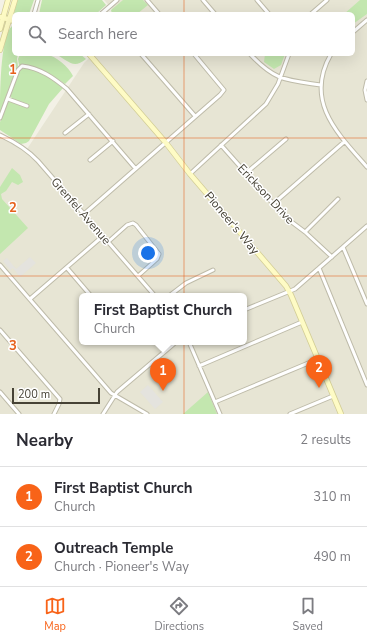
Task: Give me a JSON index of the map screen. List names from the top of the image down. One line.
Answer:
{"streets":{"main road":["Pioneer's Way"],"street":["Erickson Drive","Grenfel Avenue"]},"scale_bar":"200 m","page":{"search":"Search here","popup":["First Baptist Church","Church"],"pins":["2","1"],"scale":"200 m","heading":["Nearby","2 results"],"list":[{"mark":"1","name":"First Baptist Church","note":"Church","value":"310 m"},{"mark":"2","name":"Outreach Temple","note":"Church · Pioneer's Way","value":"490 m"}],"nav":["Map","Directions","Saved"]},"grid":{"rows":["1","2","3"]}}
